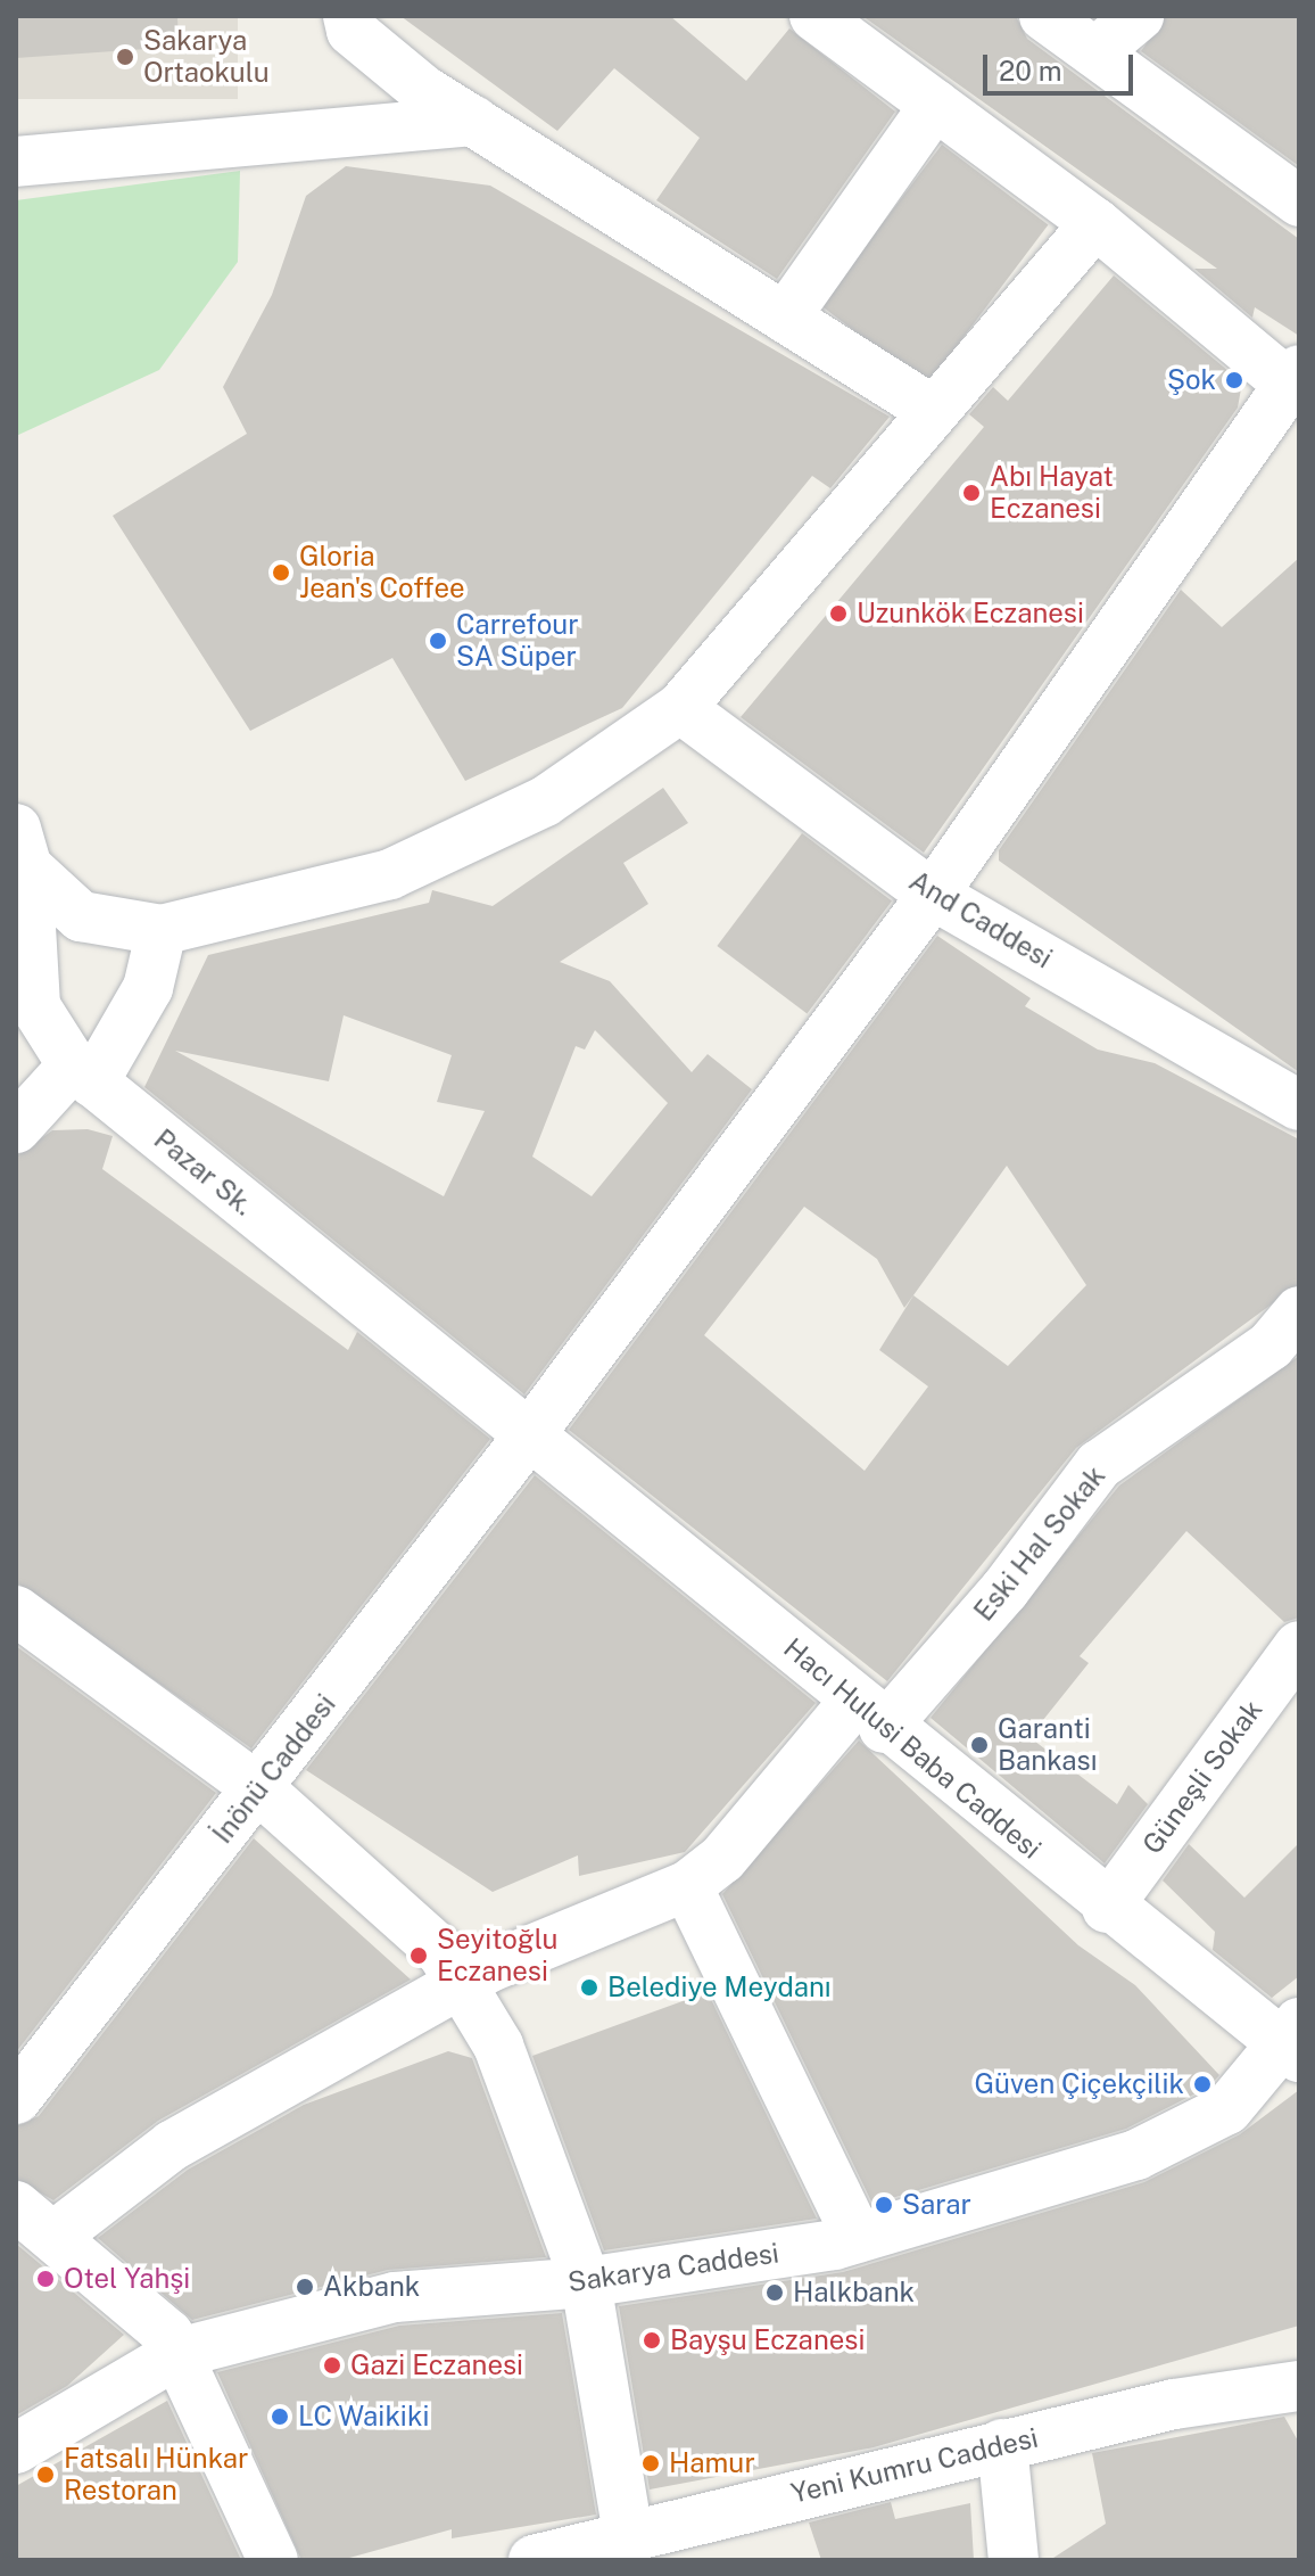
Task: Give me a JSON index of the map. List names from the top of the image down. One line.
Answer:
{"streets":{"street":["And Caddesi","Pazar Sk.","Eski Hal Sokak","Hacı Hulusi Baba Caddesi","İnönü Caddesi","Güneşli Sokak","Sakarya Caddesi","Yeni Kumru Caddesi"]},"crossings":[["And Caddesi","İnönü Caddesi"],["Pazar Sk.","Hacı Hulusi Baba Caddesi"],["Pazar Sk.","İnönü Caddesi"],["Eski Hal Sokak","Hacı Hulusi Baba Caddesi"],["Hacı Hulusi Baba Caddesi","İnönü Caddesi"],["Hacı Hulusi Baba Caddesi","Güneşli Sokak"],["Hacı Hulusi Baba Caddesi","Sakarya Caddesi"]],"places":["Sakarya Ortaokulu","Şok","Abı Hayat Eczanesi","Gloria Jean's Coffee","Uzunkök Eczanesi","Carrefour SA Süper","Garanti Bankası","Seyitoğlu Eczanesi","Belediye Meydanı","Güven Çiçekçilik","Sarar","Otel Yahşi","Akbank","Halkbank","Bayşu Eczanesi","Gazi Eczanesi","LC Waikiki","Hamur","Fatsalı Hünkar Restoran"],"scale_bar":"20 m"}
